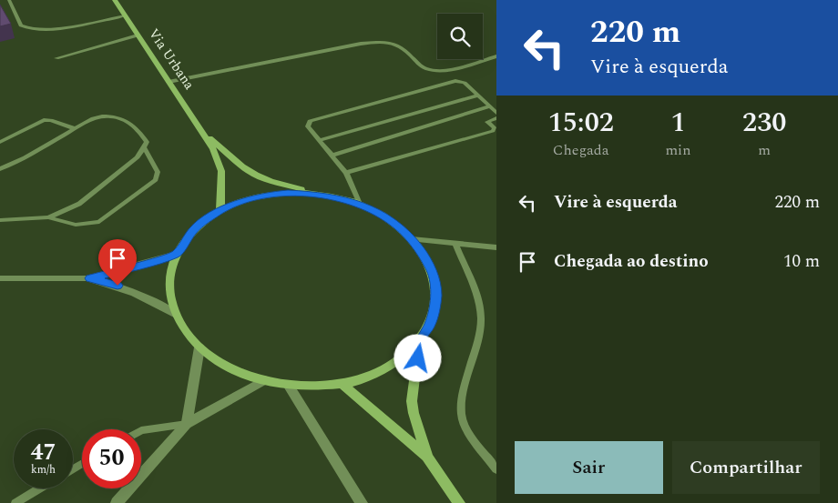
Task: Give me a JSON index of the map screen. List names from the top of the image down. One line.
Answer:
{"streets":{"main road":["Via Urbana"]},"page":{"turn":["220 m","Vire à esquerda"],"eta":["15:02","Chegada","1","min","230","m"],"list":[{"name":"Vire à esquerda","value":"220 m"},{"name":"Chegada ao destino","value":"10 m"}],"speed":"47 km/h","limit":"50","buttons":["Sair","Compartilhar"]}}
